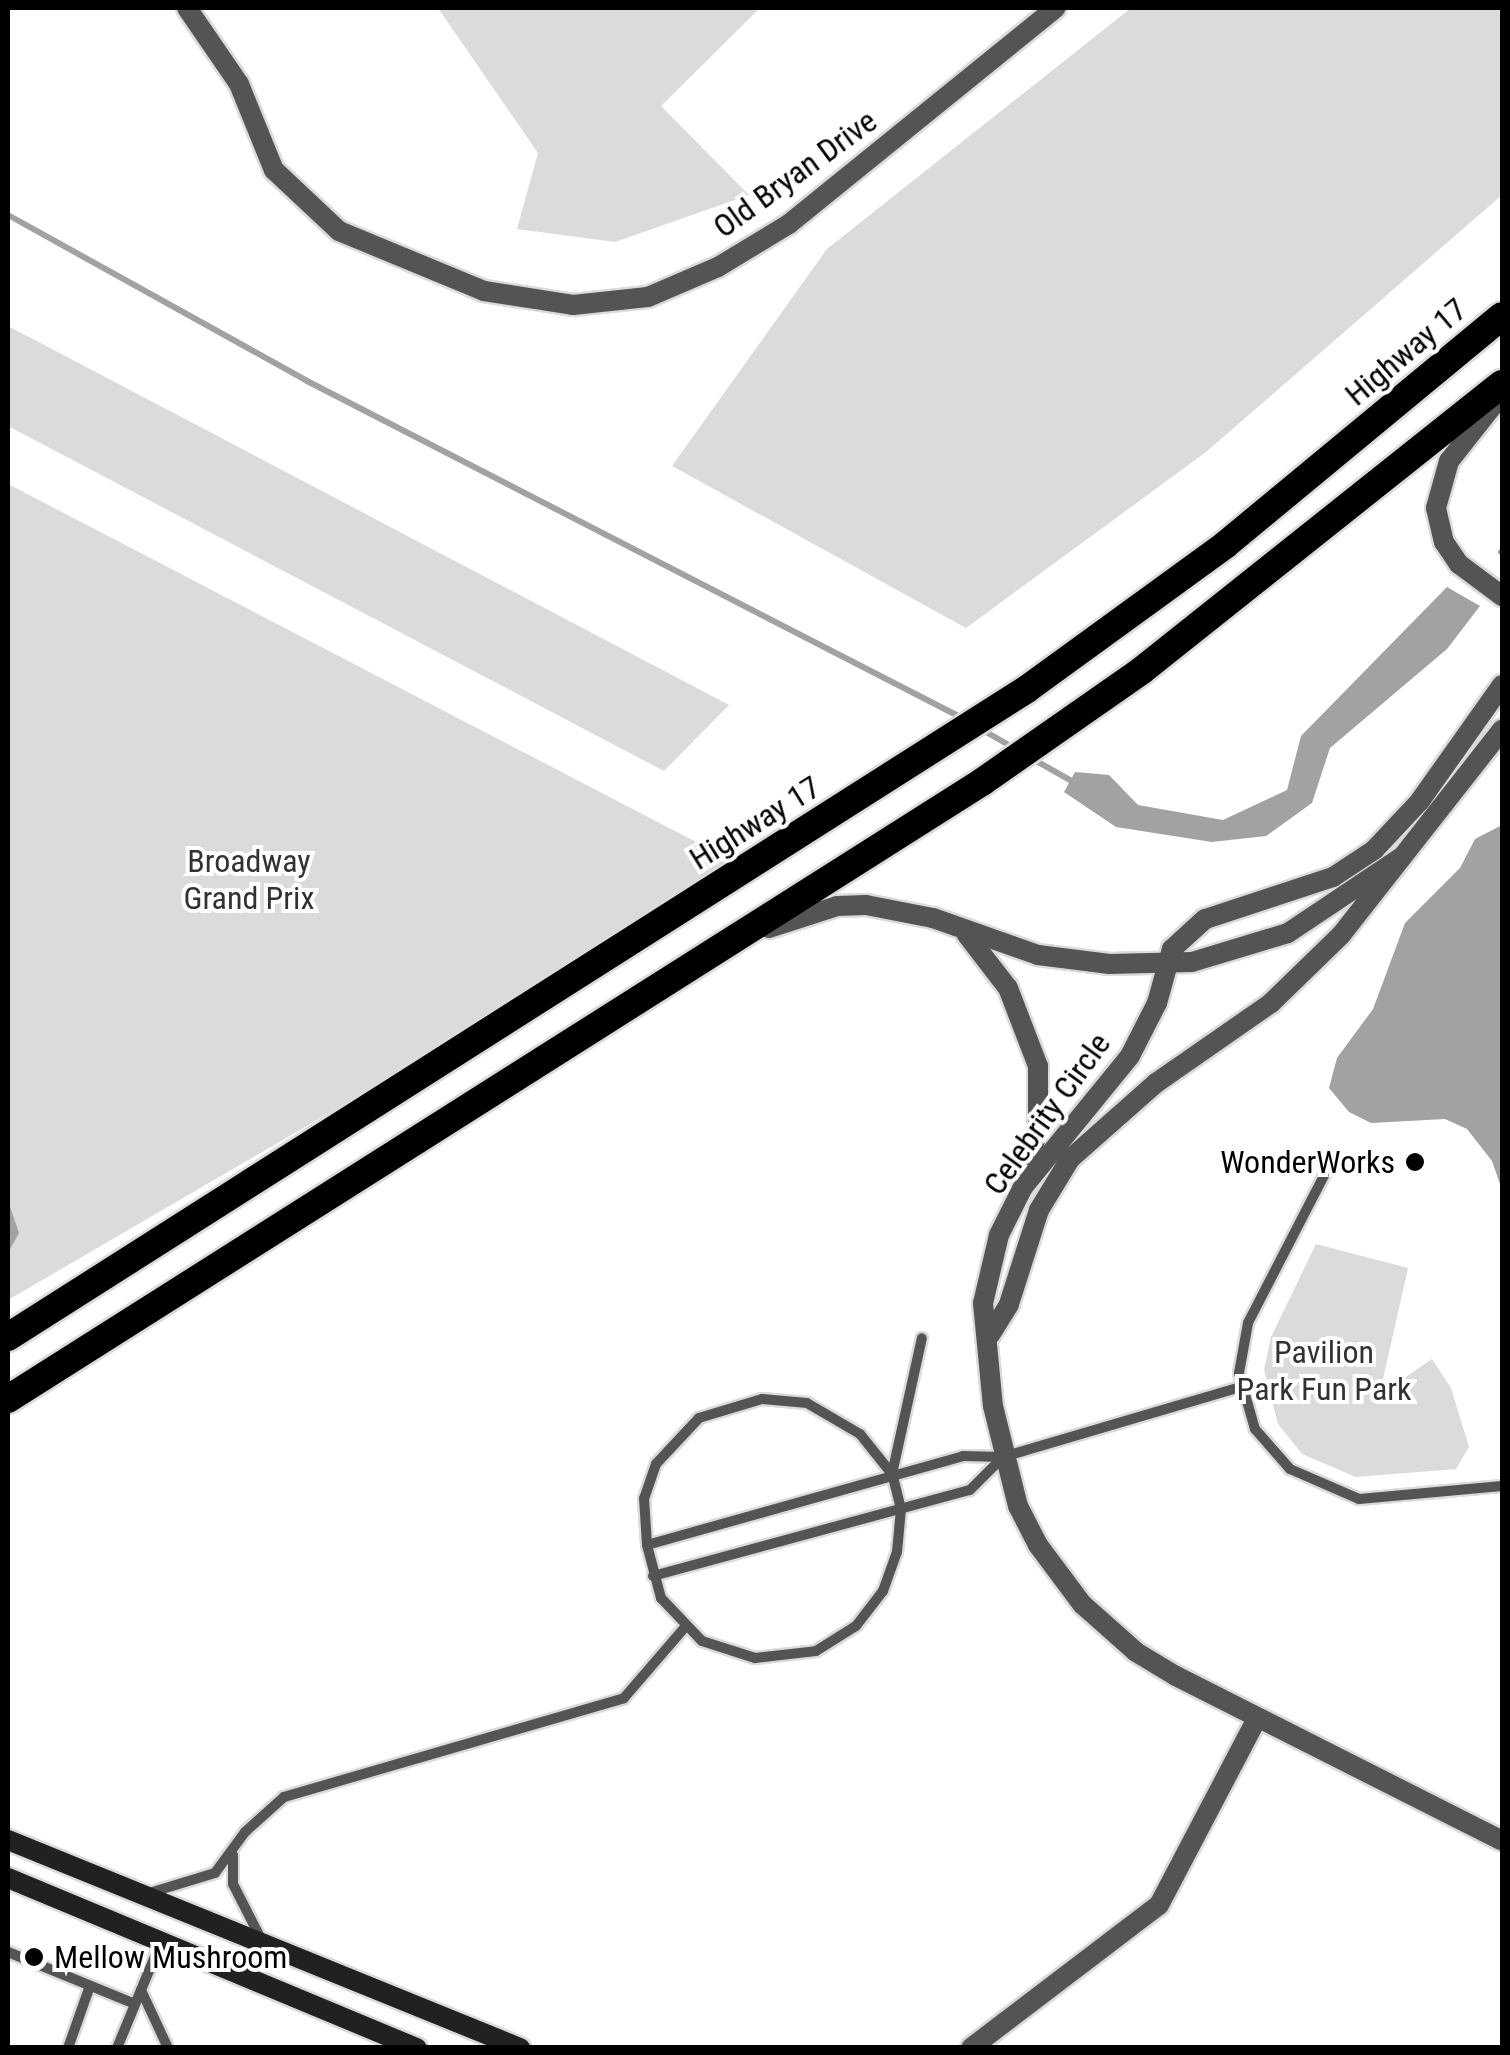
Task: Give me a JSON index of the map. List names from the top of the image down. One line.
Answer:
{"streets":{"highway":["Highway 17"],"street":["Old Bryan Drive","Celebrity Circle"]},"parks":["Broadway Grand Prix","Pavilion Park Fun Park"],"places":["WonderWorks","Mellow Mushroom"]}
